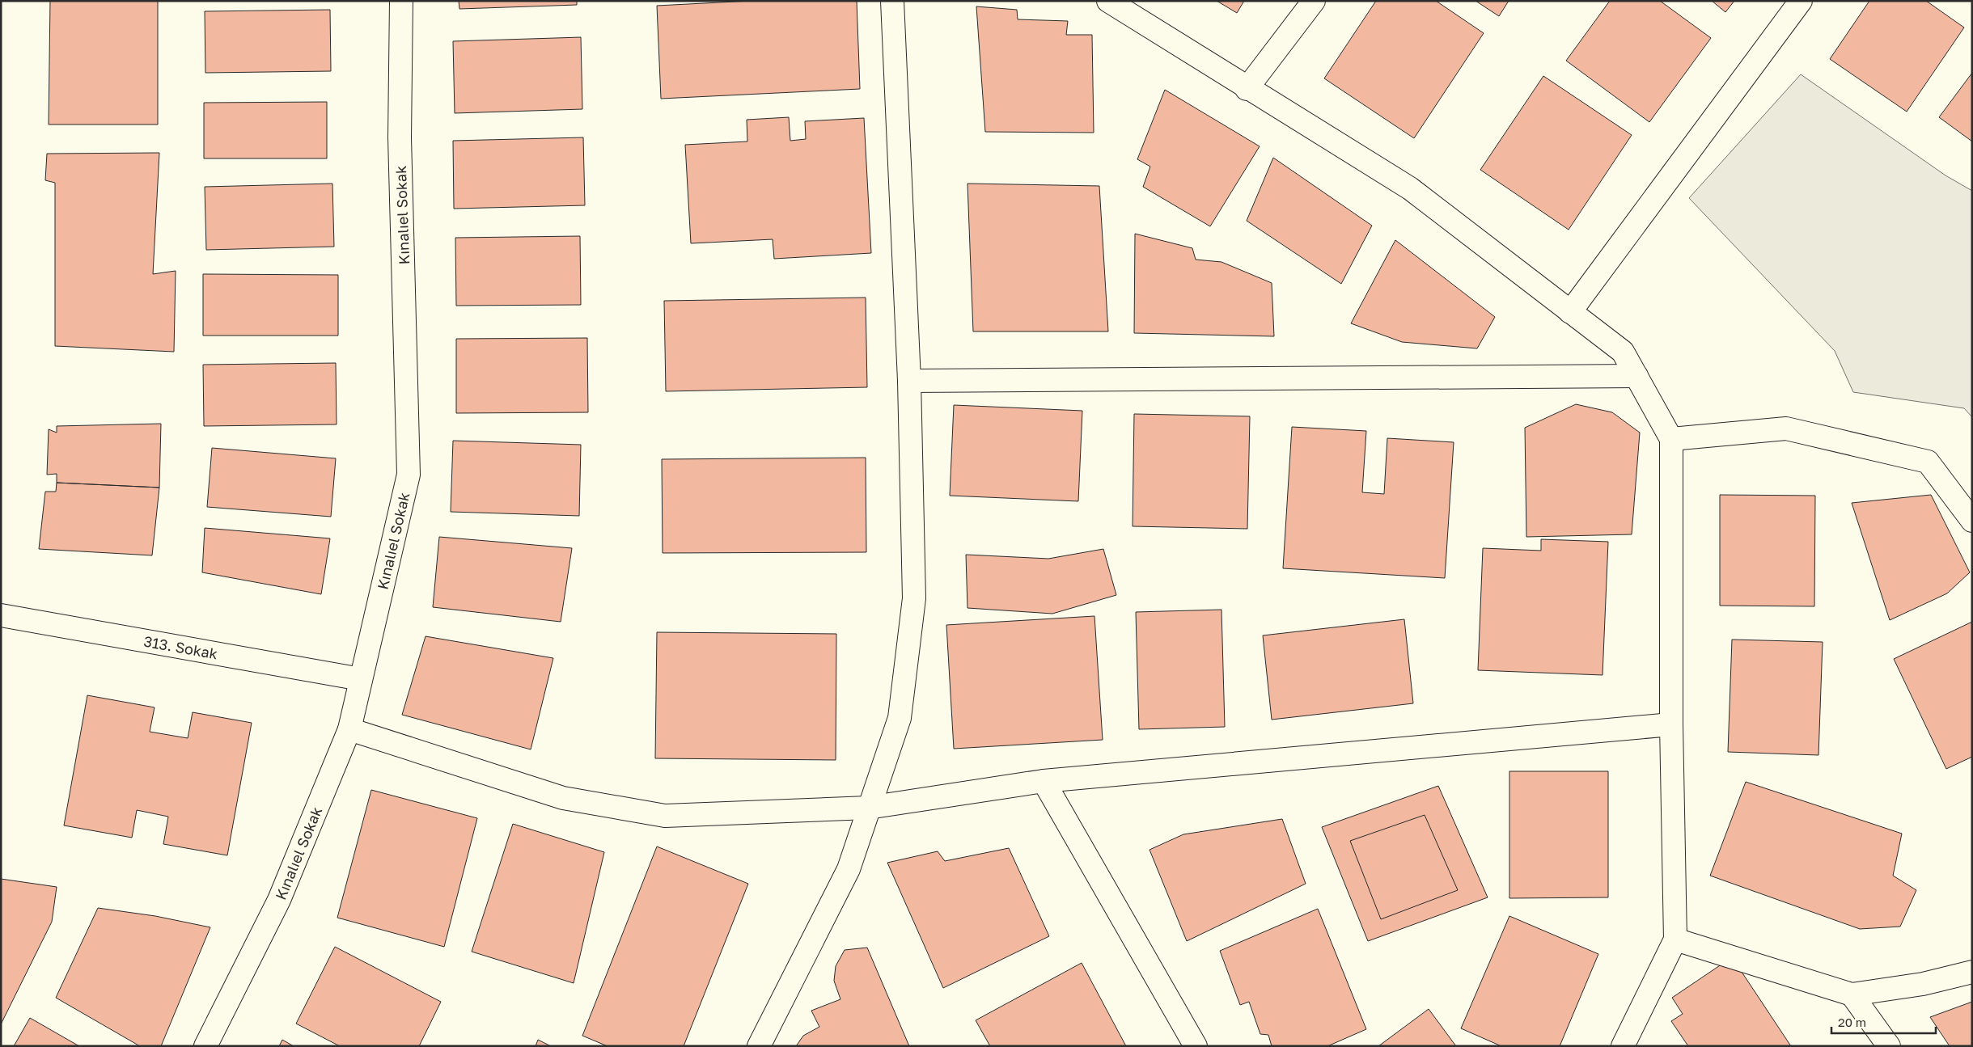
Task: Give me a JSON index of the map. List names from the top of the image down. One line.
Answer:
{"streets":{"street":["Kınalıel Sokak","313. Sokak"]},"crossings":[["Kınalıel Sokak","313. Sokak"]],"scale_bar":"20 m"}
